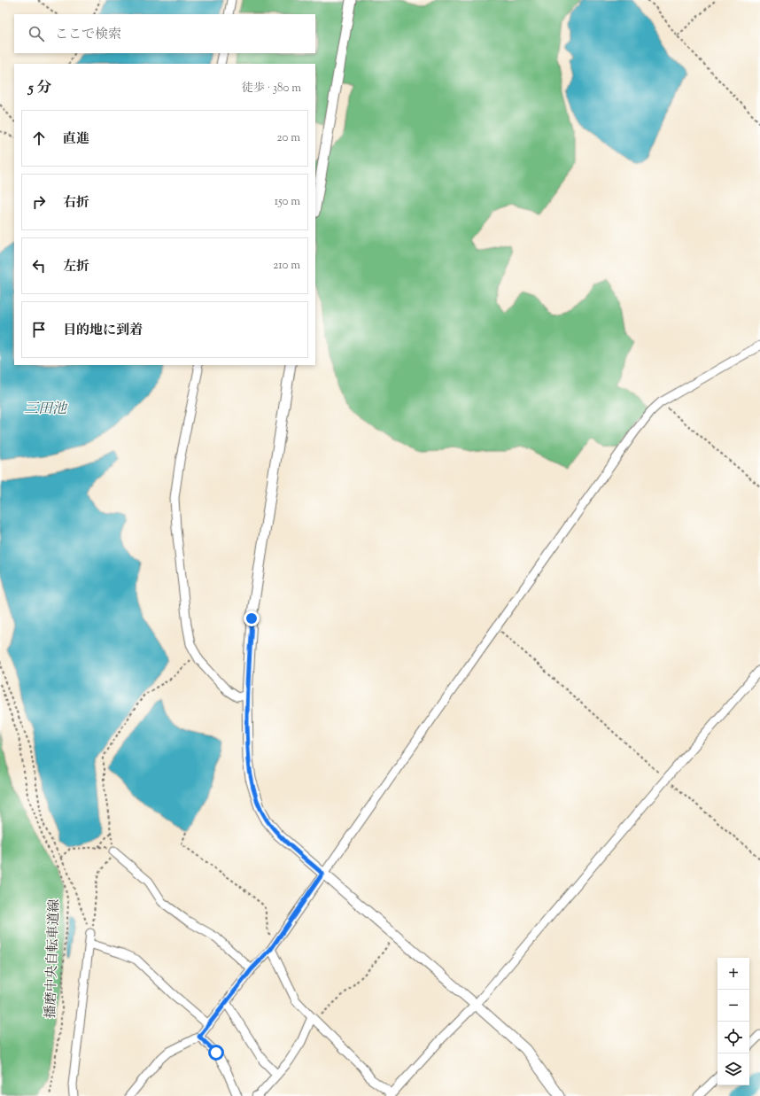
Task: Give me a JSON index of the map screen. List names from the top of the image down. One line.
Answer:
{"streets":{"path":["播磨中央自転車道線"]},"water":["三田池"],"page":{"search":"ここで検索","heading":["5 分","徒歩 · 380 m"],"list":[["直進","20 m"],["右折","150 m"],["左折","210 m"],"目的地に到着"],"map_buttons":["+","−"]}}
